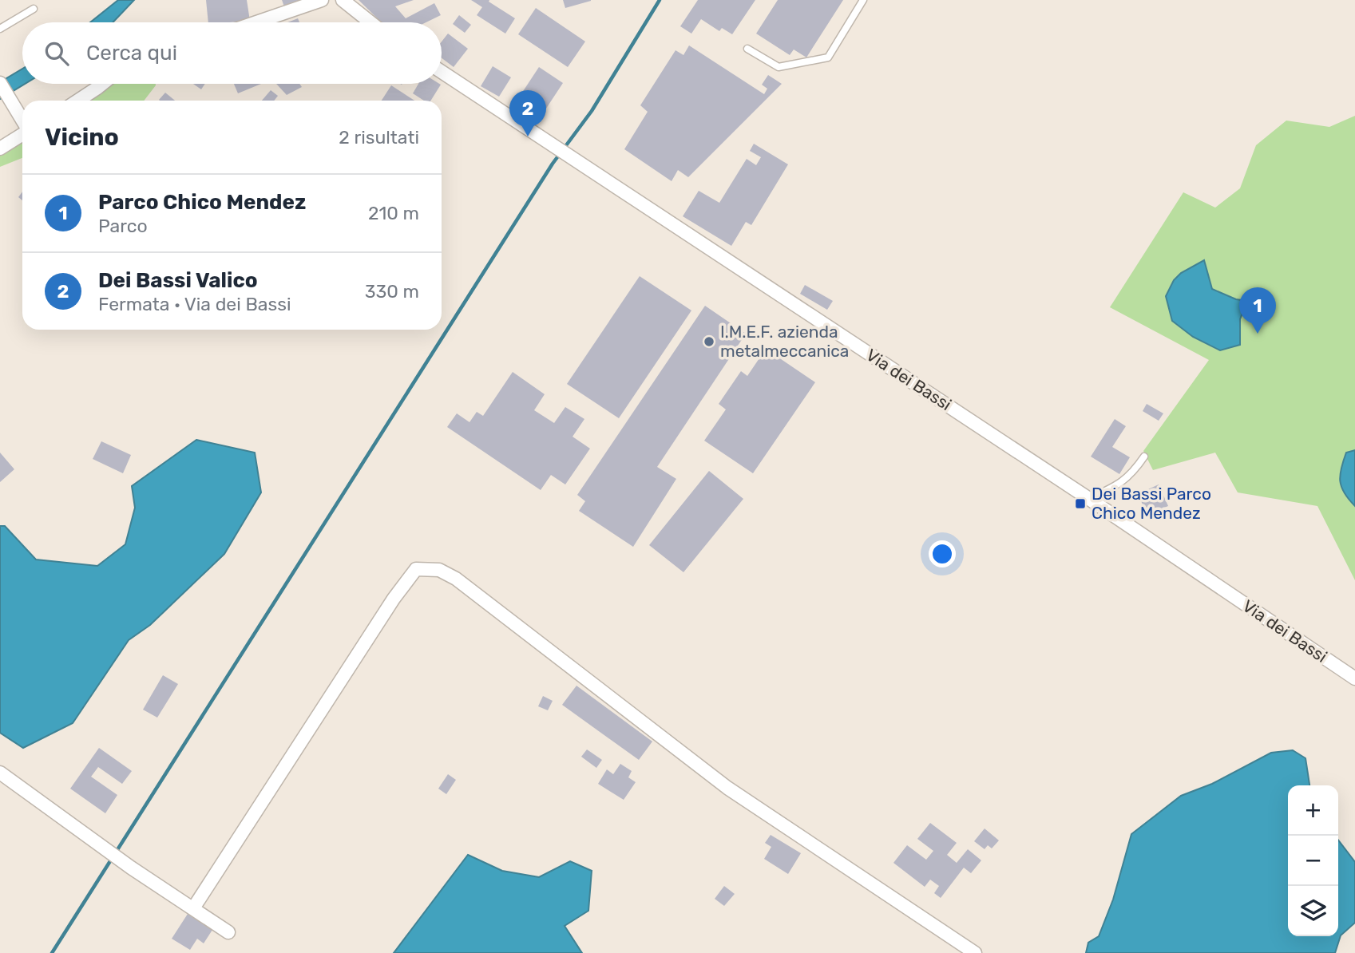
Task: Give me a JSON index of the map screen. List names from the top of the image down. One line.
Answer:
{"streets":{"street":["Via dei Bassi"]},"places":{"other":["I.M.E.F. azienda metalmeccanica"],"transit":["Dei Bassi Parco Chico Mendez"]},"page":{"search":"Cerca qui","pins":["2","1"],"heading":["Vicino","2 risultati"],"list":[{"mark":"1","name":"Parco Chico Mendez","note":"Parco","value":"210 m"},{"mark":"2","name":"Dei Bassi Valico","note":"Fermata · Via dei Bassi","value":"330 m"}],"map_buttons":["+","−"]}}
